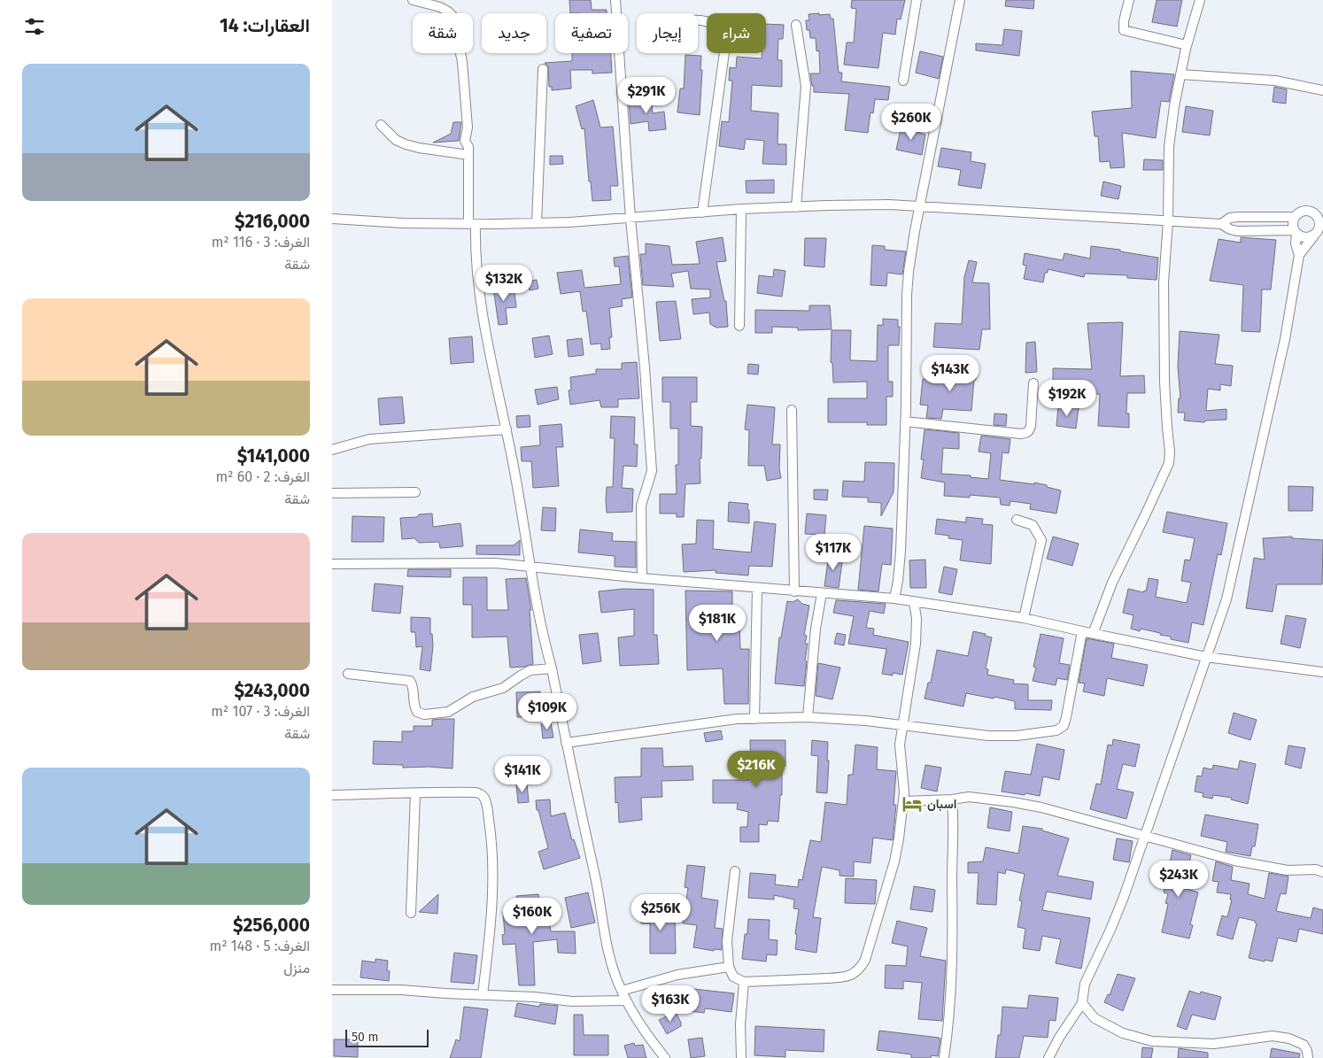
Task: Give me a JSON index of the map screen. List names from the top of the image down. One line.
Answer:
{"places":{"hotel":["اسبان"]},"scale_bar":"50 m","page":{"heading":"العقارات: 14","chip":["شراء","إيجار","تصفية","جديد","شقة"],"list":[{"name":"$216,000","note":"الغرف: 3 · 116 m² · شقة"},{"name":"$141,000","note":"الغرف: 2 · 60 m² · شقة"},{"name":"$243,000","note":"الغرف: 3 · 107 m² · شقة"},{"name":"$256,000","note":"الغرف: 5 · 148 m² · منزل"}],"price":["$291K","$260K","$132K","$143K","$192K","$117K","$181K","$109K","$216K","$141K","$243K","$256K","$160K","$163K"],"scale":"50 m"}}
